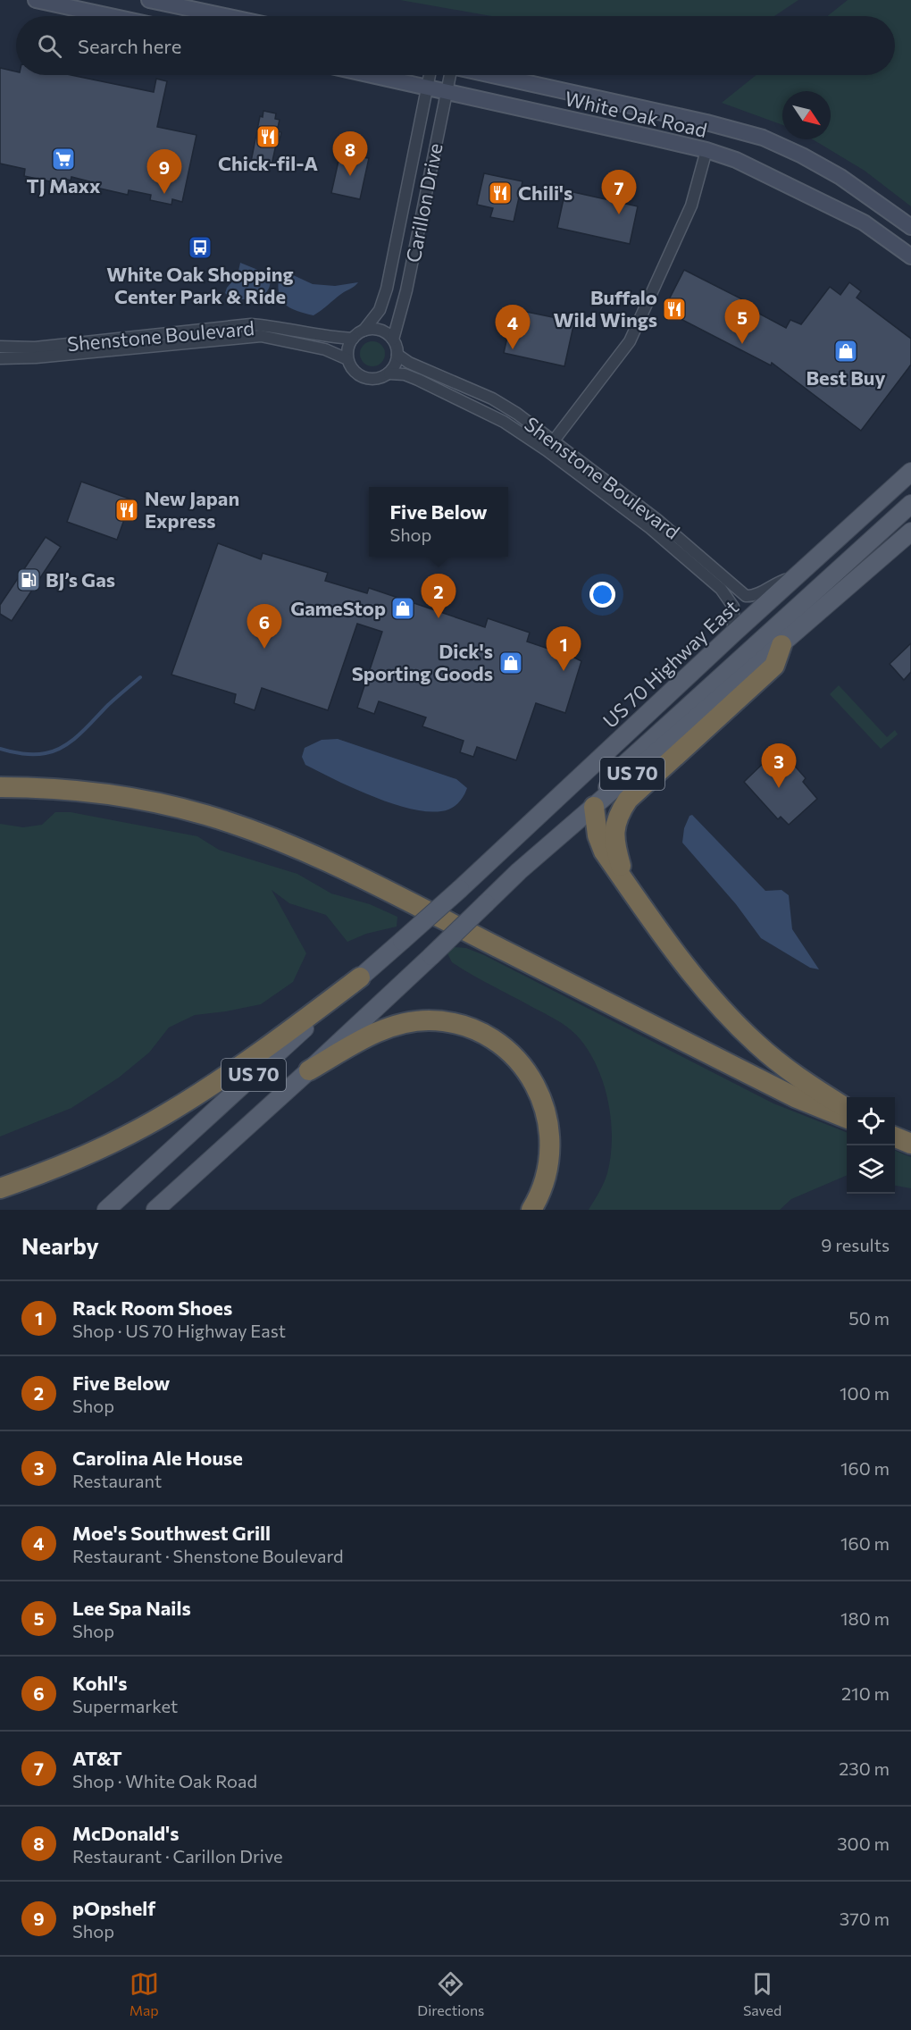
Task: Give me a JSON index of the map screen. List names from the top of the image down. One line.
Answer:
{"streets":{"main road":["White Oak Road","US 70 Highway East","US 70"],"street":["Carillon Drive","Shenstone Boulevard"]},"crossings":[["White Oak Road","Carillon Drive"],["Carillon Drive","Shenstone Boulevard"],["Shenstone Boulevard","US 70 Highway East"],["US 70 Highway East","US 70"]],"places":{"restaurant":["Chick-fil-A","Chili's","Buffalo Wild Wings","New Japan Express"],"supermarket":["TJ Maxx"],"bus stop":["White Oak Shopping Center Park & Ride"],"shop":["Best Buy","GameStop","Dick's Sporting Goods"],"fuel station":["BJ’s Gas"]},"north":"bottom right","page":{"search":"Search here","pins":["8","9","7","5","4","2","6","1","3"],"popup":["Five Below","Shop"],"heading":["Nearby","9 results"],"list":[{"mark":"1","name":"Rack Room Shoes","note":"Shop · US 70 Highway East","value":"50 m"},{"mark":"2","name":"Five Below","note":"Shop","value":"100 m"},{"mark":"3","name":"Carolina Ale House","note":"Restaurant","value":"160 m"},{"mark":"4","name":"Moe's Southwest Grill","note":"Restaurant · Shenstone Boulevard","value":"160 m"},{"mark":"5","name":"Lee Spa Nails","note":"Shop","value":"180 m"},{"mark":"6","name":"Kohl's","note":"Supermarket","value":"210 m"},{"mark":"7","name":"AT&T","note":"Shop · White Oak Road","value":"230 m"},{"mark":"8","name":"McDonald's","note":"Restaurant · Carillon Drive","value":"300 m"},{"mark":"9","name":"pOpshelf","note":"Shop","value":"370 m"}],"nav":["Map","Directions","Saved"]}}
